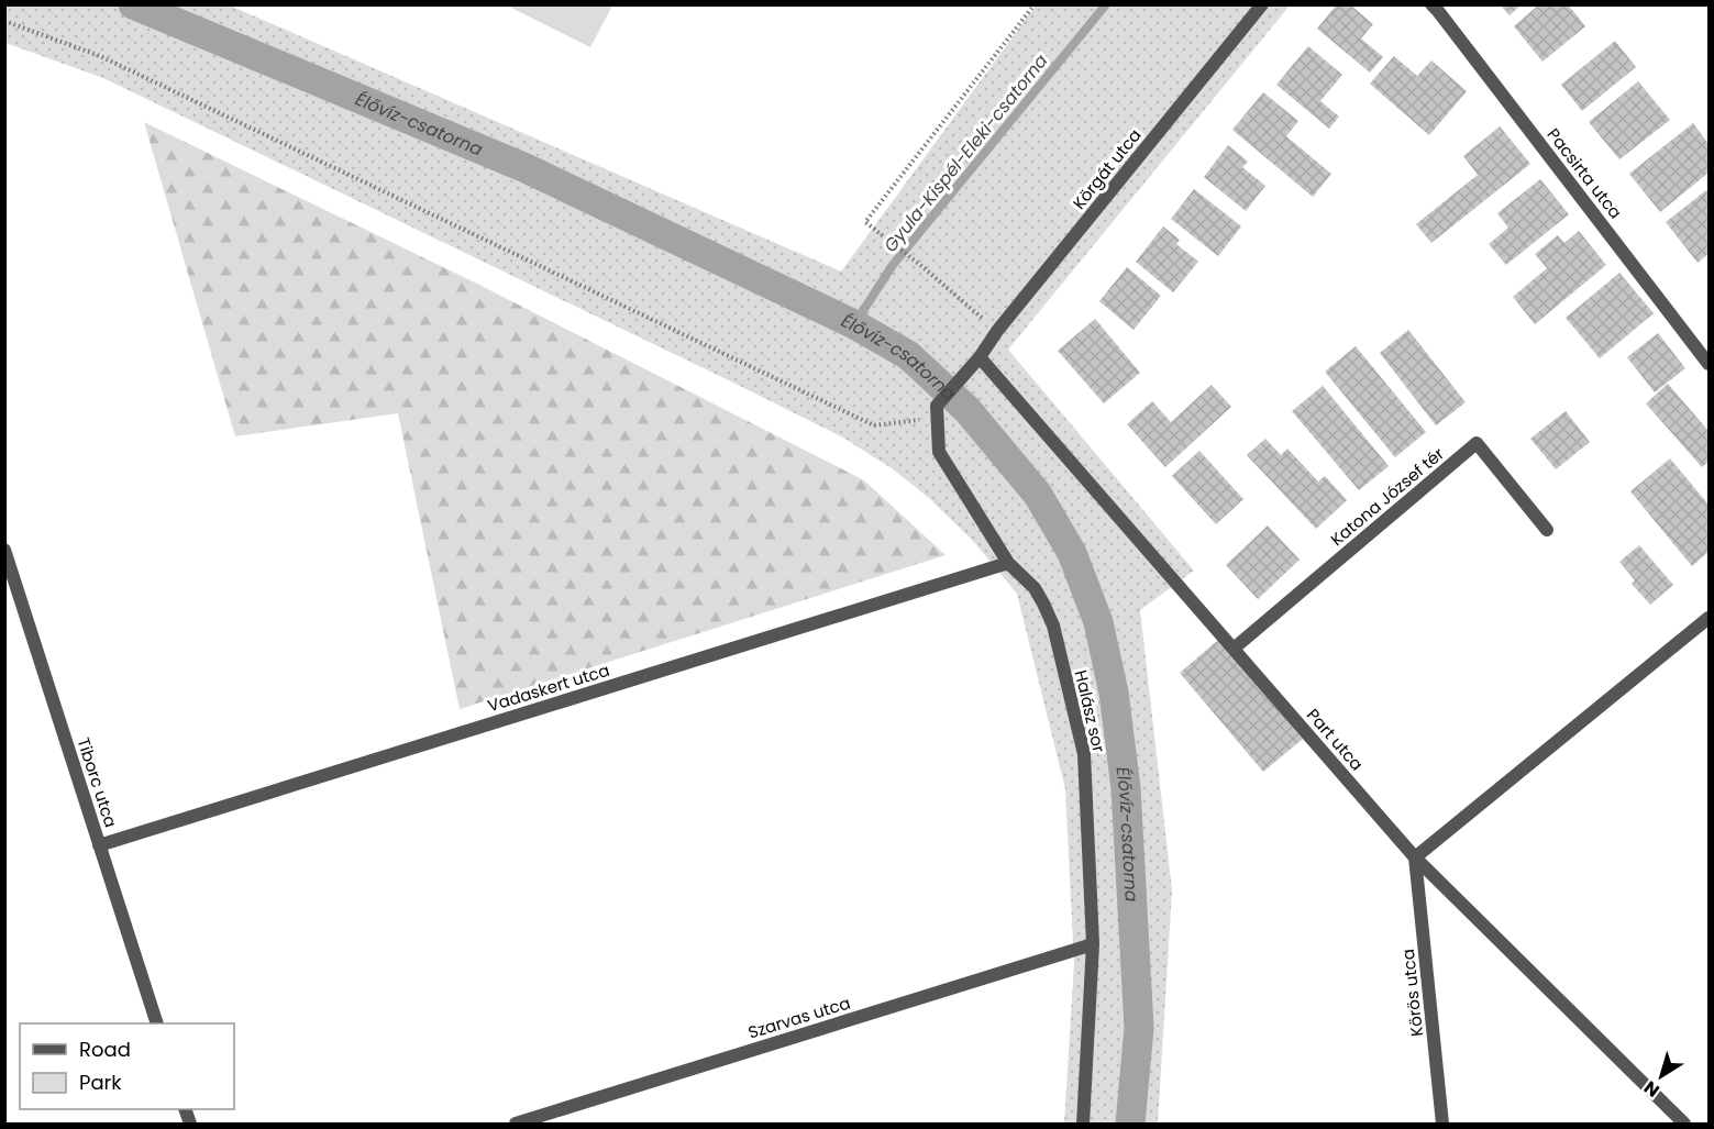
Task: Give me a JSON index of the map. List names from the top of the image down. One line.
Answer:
{"streets":{"street":["Körgát utca","Pacsirta utca","Katona József tér","Vadaskert utca","Halász sor","Part utca","Tiborc utca","Körös utca","Szarvas utca"]},"crossings":[["Körgát utca","Part utca"],["Katona József tér","Part utca"],["Vadaskert utca","Halász sor"],["Vadaskert utca","Tiborc utca"],["Halász sor","Szarvas utca"],["Part utca","Körös utca"]],"water":["Élővíz-csatorna","Gyula-Kispél-Eleki-csatorna"],"legend":["Road","Park"],"north":"bottom left"}
